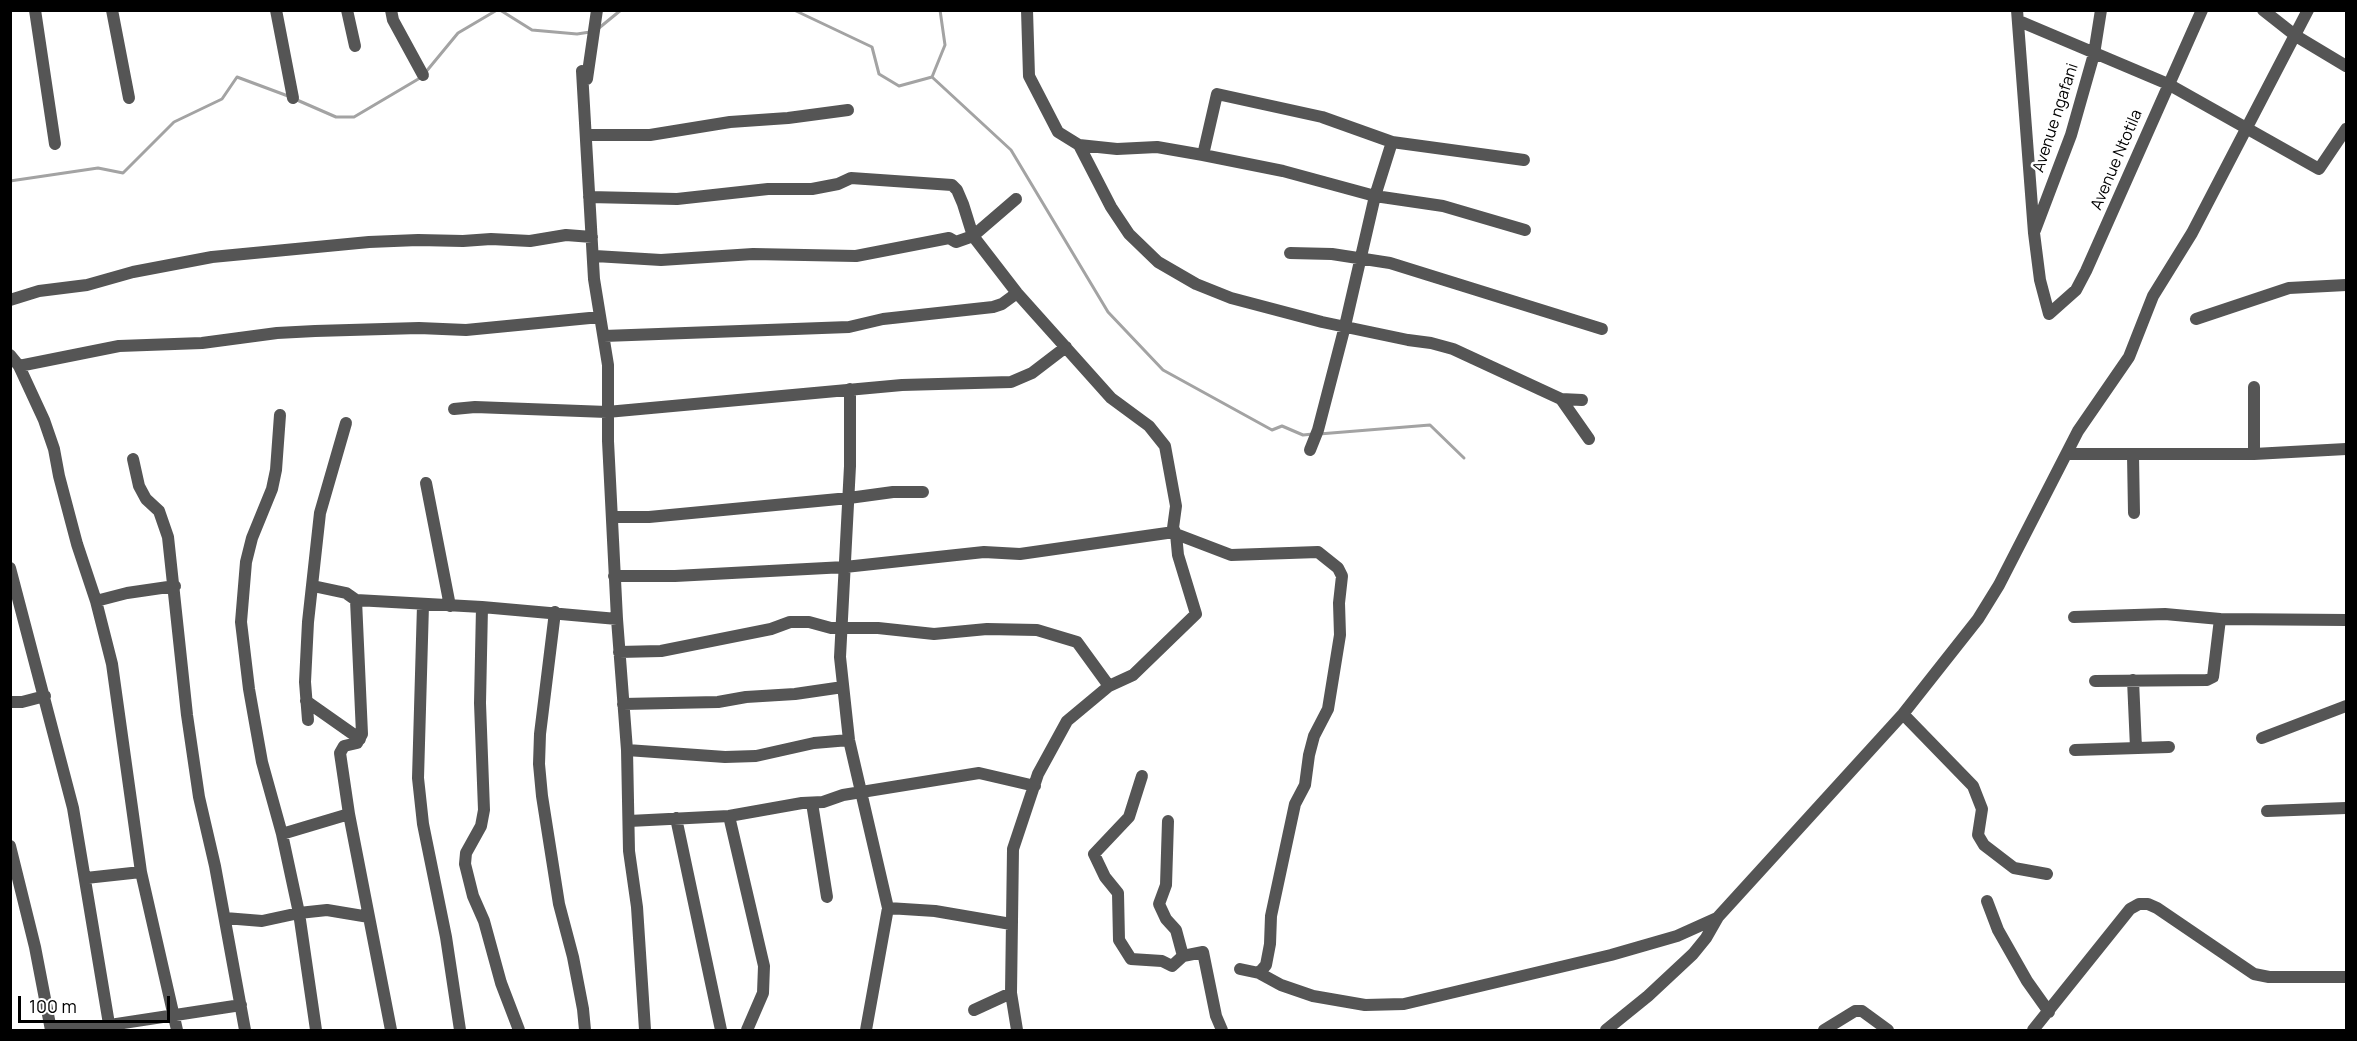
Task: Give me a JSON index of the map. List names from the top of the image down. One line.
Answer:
{"streets":{"street":["Avenue ngafani","Avenue Ntotila"]},"crossings":[["Avenue ngafani","Avenue Ntotila"]],"scale_bar":"100 m"}
